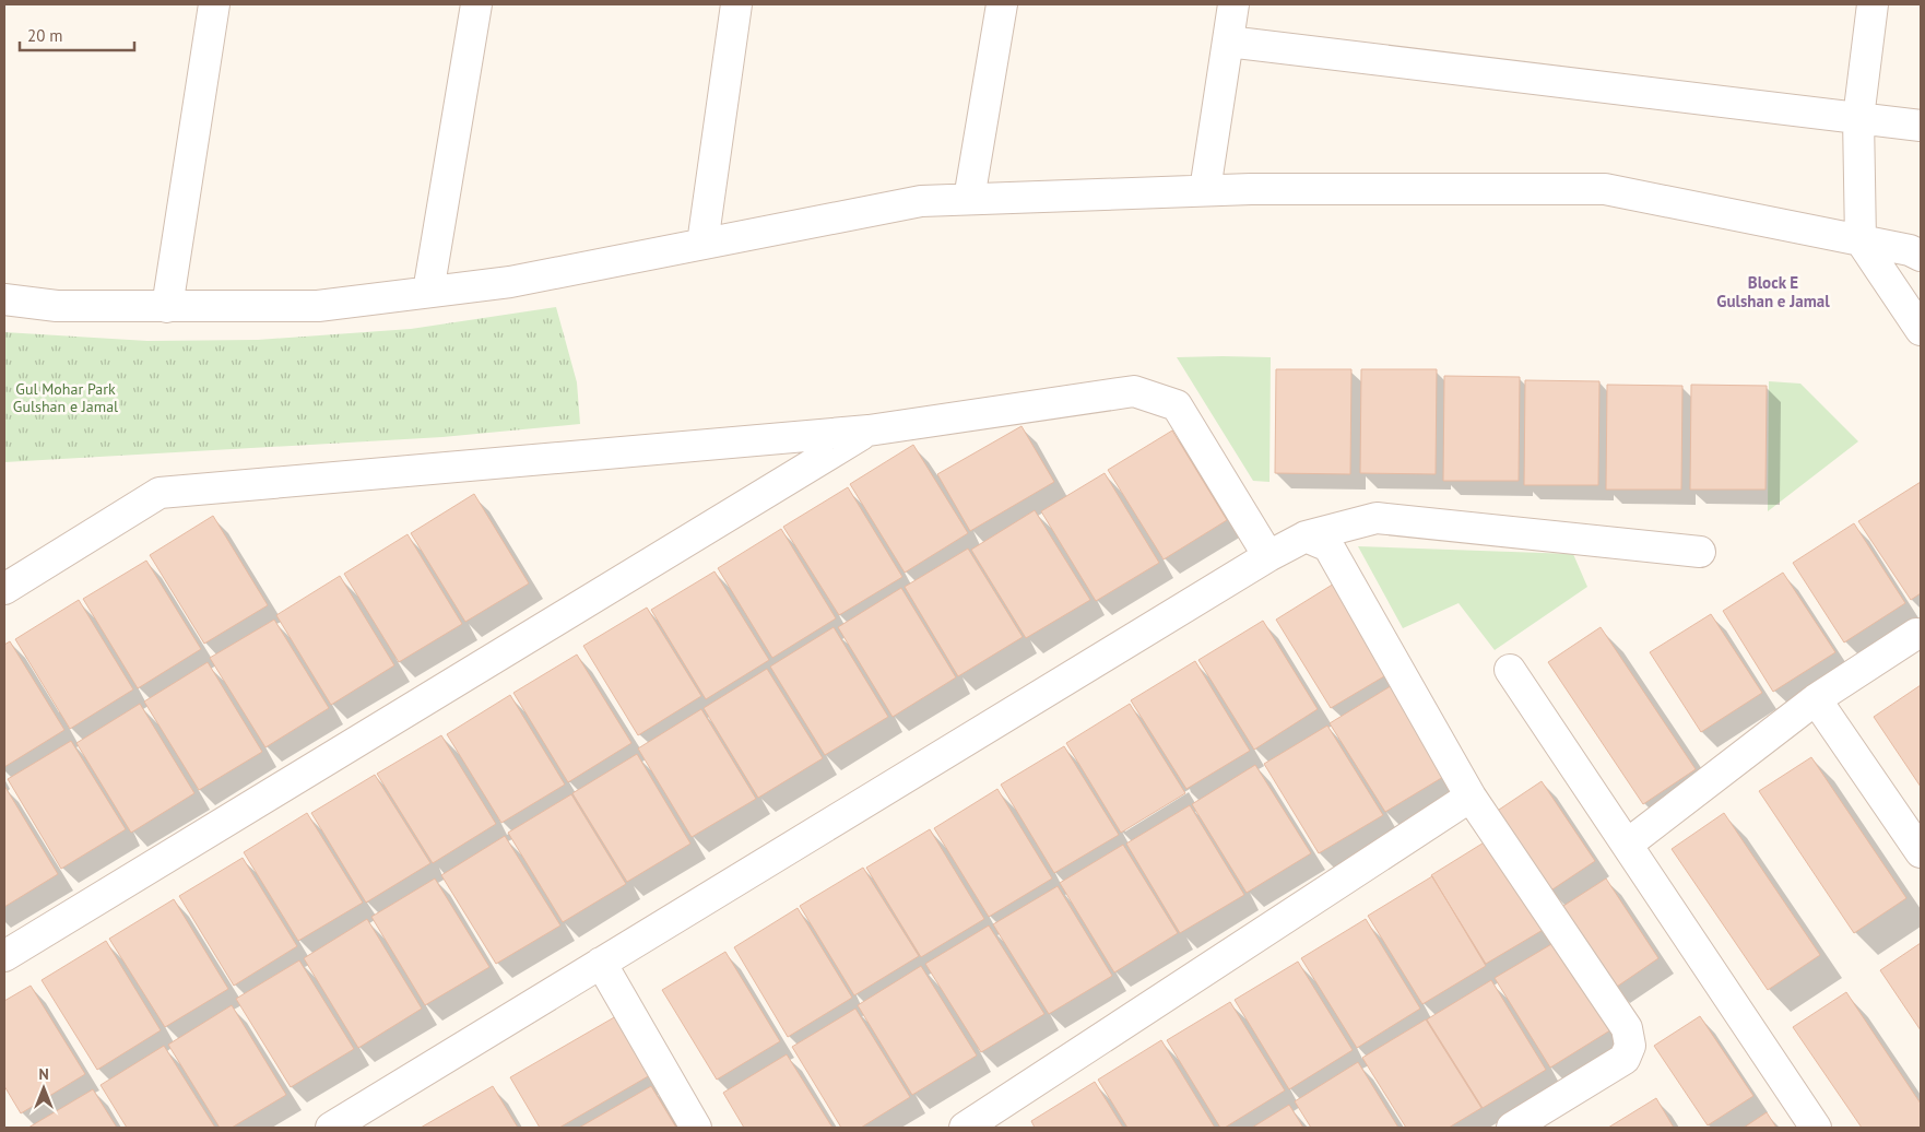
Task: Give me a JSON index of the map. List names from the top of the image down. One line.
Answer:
{"districts":["Block E Gulshan e Jamal"],"parks":["Gul Mohar Park Gulshan e Jamal"],"scale_bar":"20 m","north":"top"}
